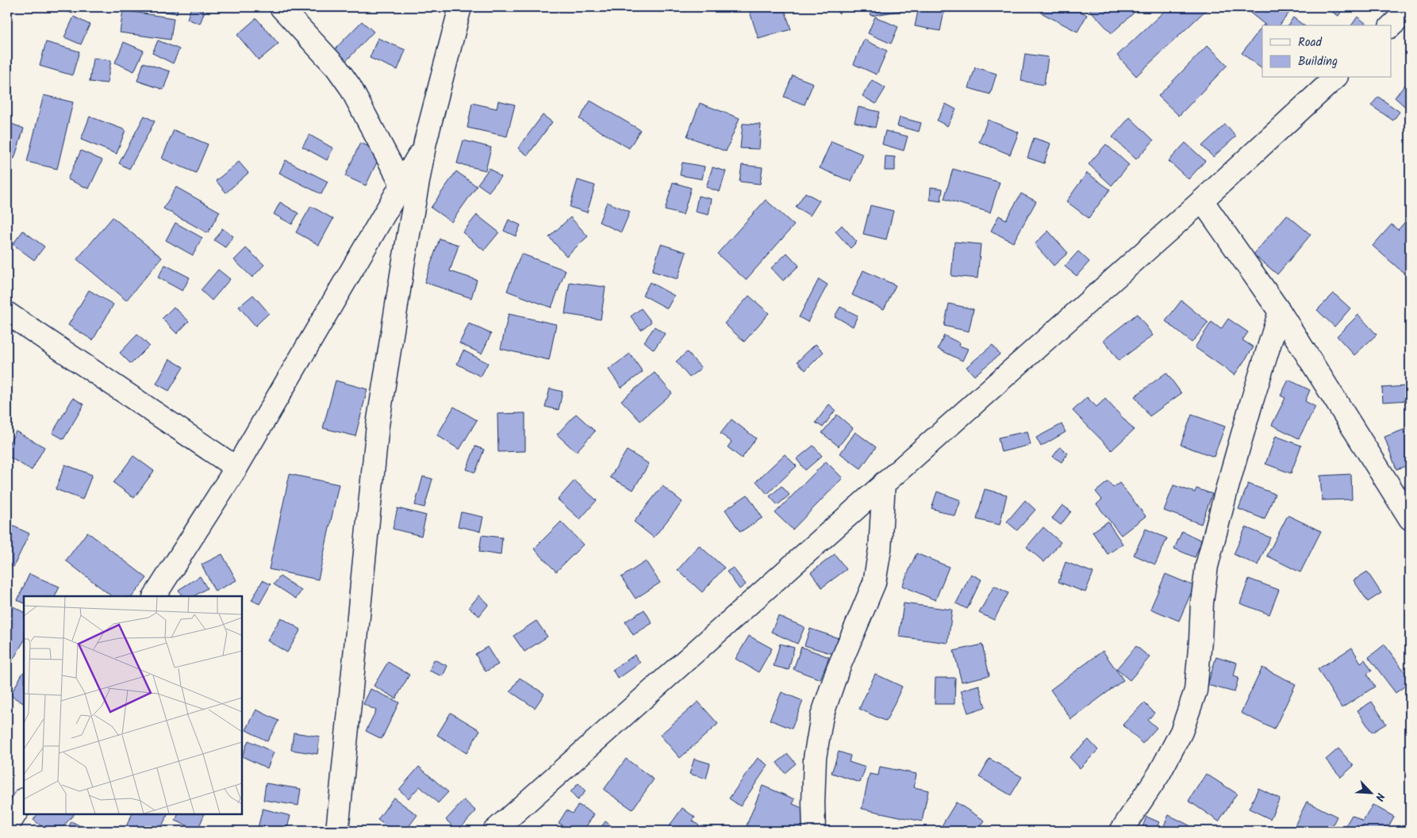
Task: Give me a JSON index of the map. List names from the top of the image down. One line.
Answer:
{"legend":["Road","Building"],"north":"bottom right"}
